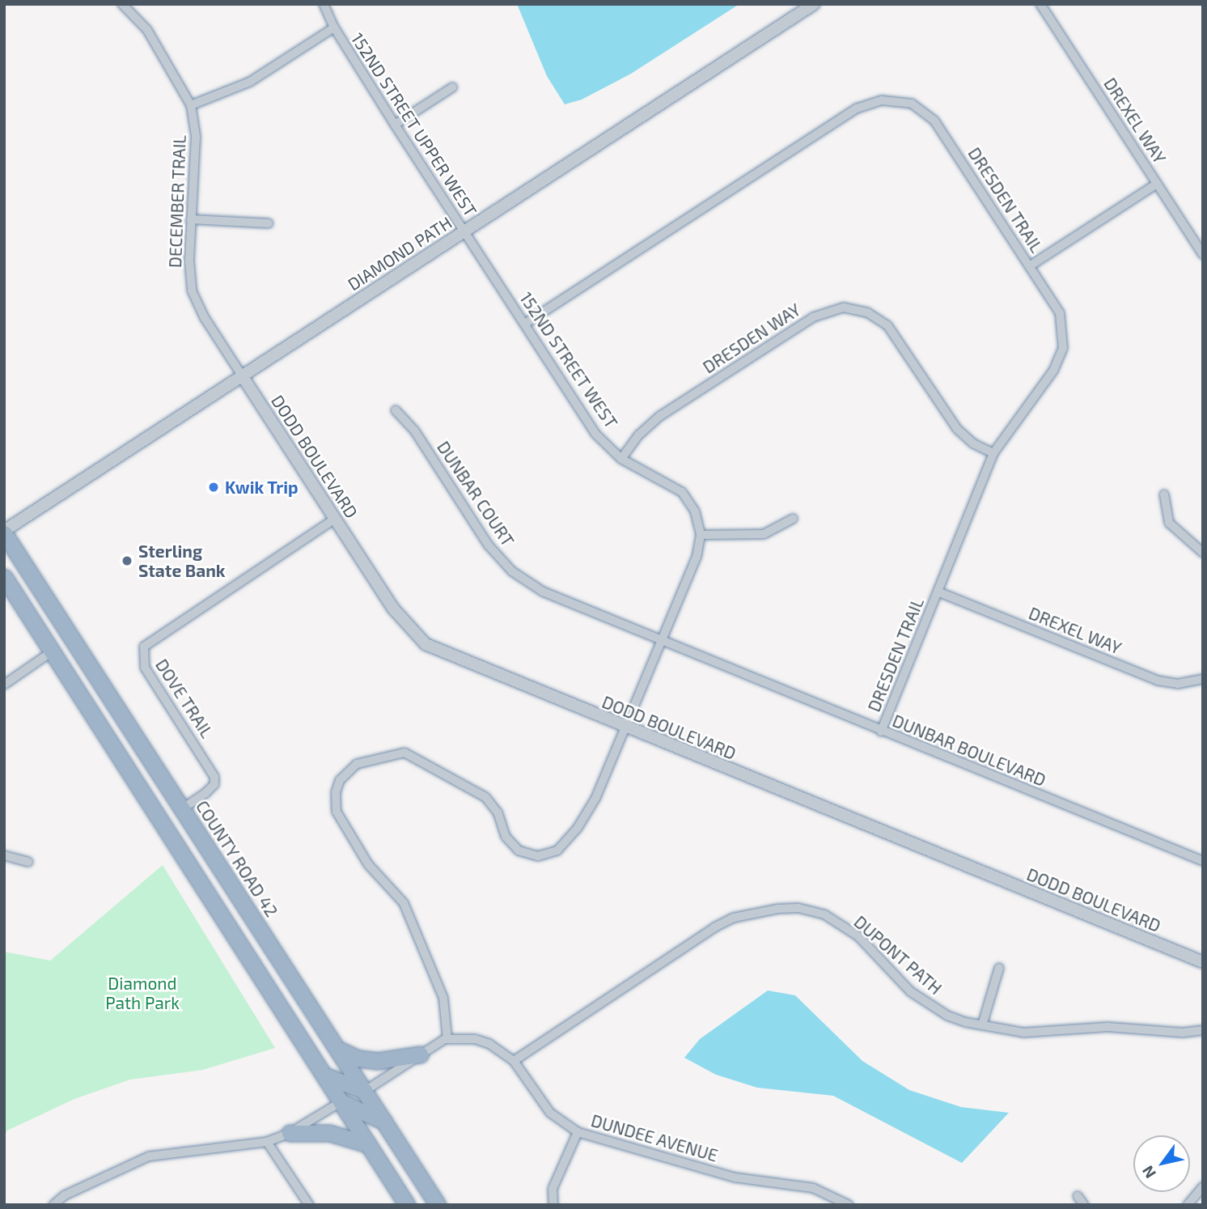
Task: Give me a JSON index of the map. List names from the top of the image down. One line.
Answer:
{"streets":{"highway":["COUNTY ROAD 42"],"street":["DREXEL WAY","152ND STREET UPPER WEST","DRESDEN TRAIL","DECEMBER TRAIL","DIAMOND PATH","DRESDEN WAY","152ND STREET WEST","DODD BOULEVARD","DUNBAR COURT","DOVE TRAIL","DUNBAR BOULEVARD","DUPONT PATH","DUNDEE AVENUE"]},"crossings":[["DREXEL WAY","DRESDEN TRAIL"],["152ND STREET UPPER WEST","DIAMOND PATH"],["152ND STREET UPPER WEST","152ND STREET WEST"],["DRESDEN TRAIL","DRESDEN WAY"],["DRESDEN TRAIL","152ND STREET WEST"],["DRESDEN TRAIL","DUNBAR BOULEVARD"],["DECEMBER TRAIL","DIAMOND PATH"],["DECEMBER TRAIL","DODD BOULEVARD"],["DIAMOND PATH","152ND STREET WEST"],["DIAMOND PATH","DODD BOULEVARD"],["DIAMOND PATH","COUNTY ROAD 42"],["DRESDEN WAY","152ND STREET WEST"],["152ND STREET WEST","DODD BOULEVARD"],["152ND STREET WEST","DUNBAR COURT"],["152ND STREET WEST","DUNBAR BOULEVARD"],["152ND STREET WEST","DUNDEE AVENUE"],["DODD BOULEVARD","DOVE TRAIL"],["DUNBAR COURT","DUNBAR BOULEVARD"],["DOVE TRAIL","COUNTY ROAD 42"],["COUNTY ROAD 42","DUNDEE AVENUE"],["DUPONT PATH","DUNDEE AVENUE"]],"parks":["Diamond Path Park"],"places":["Kwik Trip","Sterling State Bank"],"north":"bottom left"}
